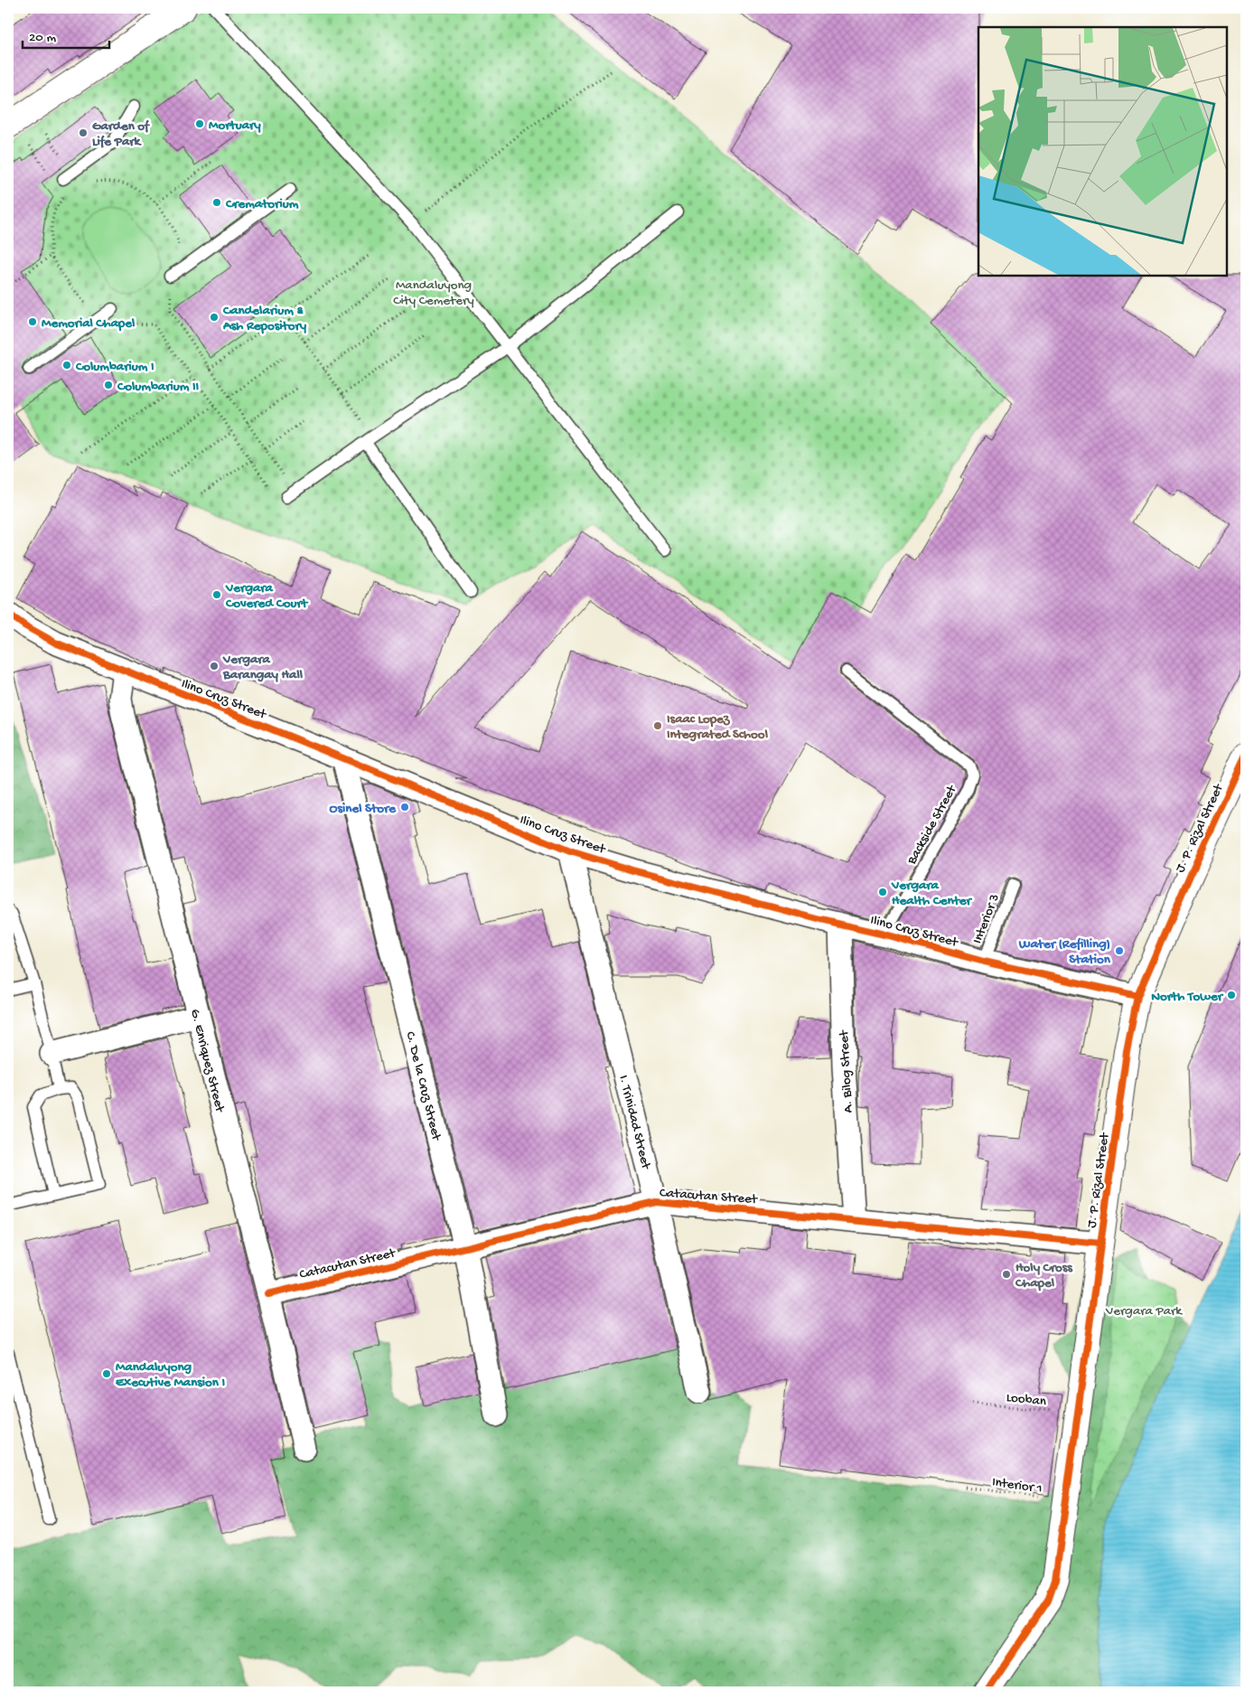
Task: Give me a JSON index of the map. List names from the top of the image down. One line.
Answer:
{"streets":{"street":["Ilino Cruz Street","J. P. Rizal Street","G. Enriquez Street","A. Bilog Street","C. De la Cruz Street","I. Trinidad Street","Catacutan Street"],"lane":["Backside Street","Interior 3"],"path":["Looban","Interior 1"]},"crossings":[["Ilino Cruz Street","Backside Street"],["Ilino Cruz Street","J. P. Rizal Street"],["Ilino Cruz Street","Interior 3"],["Ilino Cruz Street","G. Enriquez Street"],["Ilino Cruz Street","A. Bilog Street"],["Ilino Cruz Street","C. De la Cruz Street"],["Ilino Cruz Street","I. Trinidad Street"],["J. P. Rizal Street","Catacutan Street"],["J. P. Rizal Street","Looban"],["J. P. Rizal Street","Interior 1"],["G. Enriquez Street","Catacutan Street"],["A. Bilog Street","Catacutan Street"],["C. De la Cruz Street","Catacutan Street"],["I. Trinidad Street","Catacutan Street"]],"parks":["Mandaluyong City Cemetery","Vergara Park"],"places":["Mortuary","Garden of Life Park","Crematorium","Candelarium & Ash Repository","Memorial Chapel","Columbarium I","Columbarium II","Vergara Covered Court","Vergara Barangay Hall","Isaac Lopez Integrated School","Osinel Store","Vergara Health Center","Water (Refilling) Station","North Tower","Holy Cross Chapel","Mandaluyong Executive Mansion I"],"scale_bar":"20 m"}
